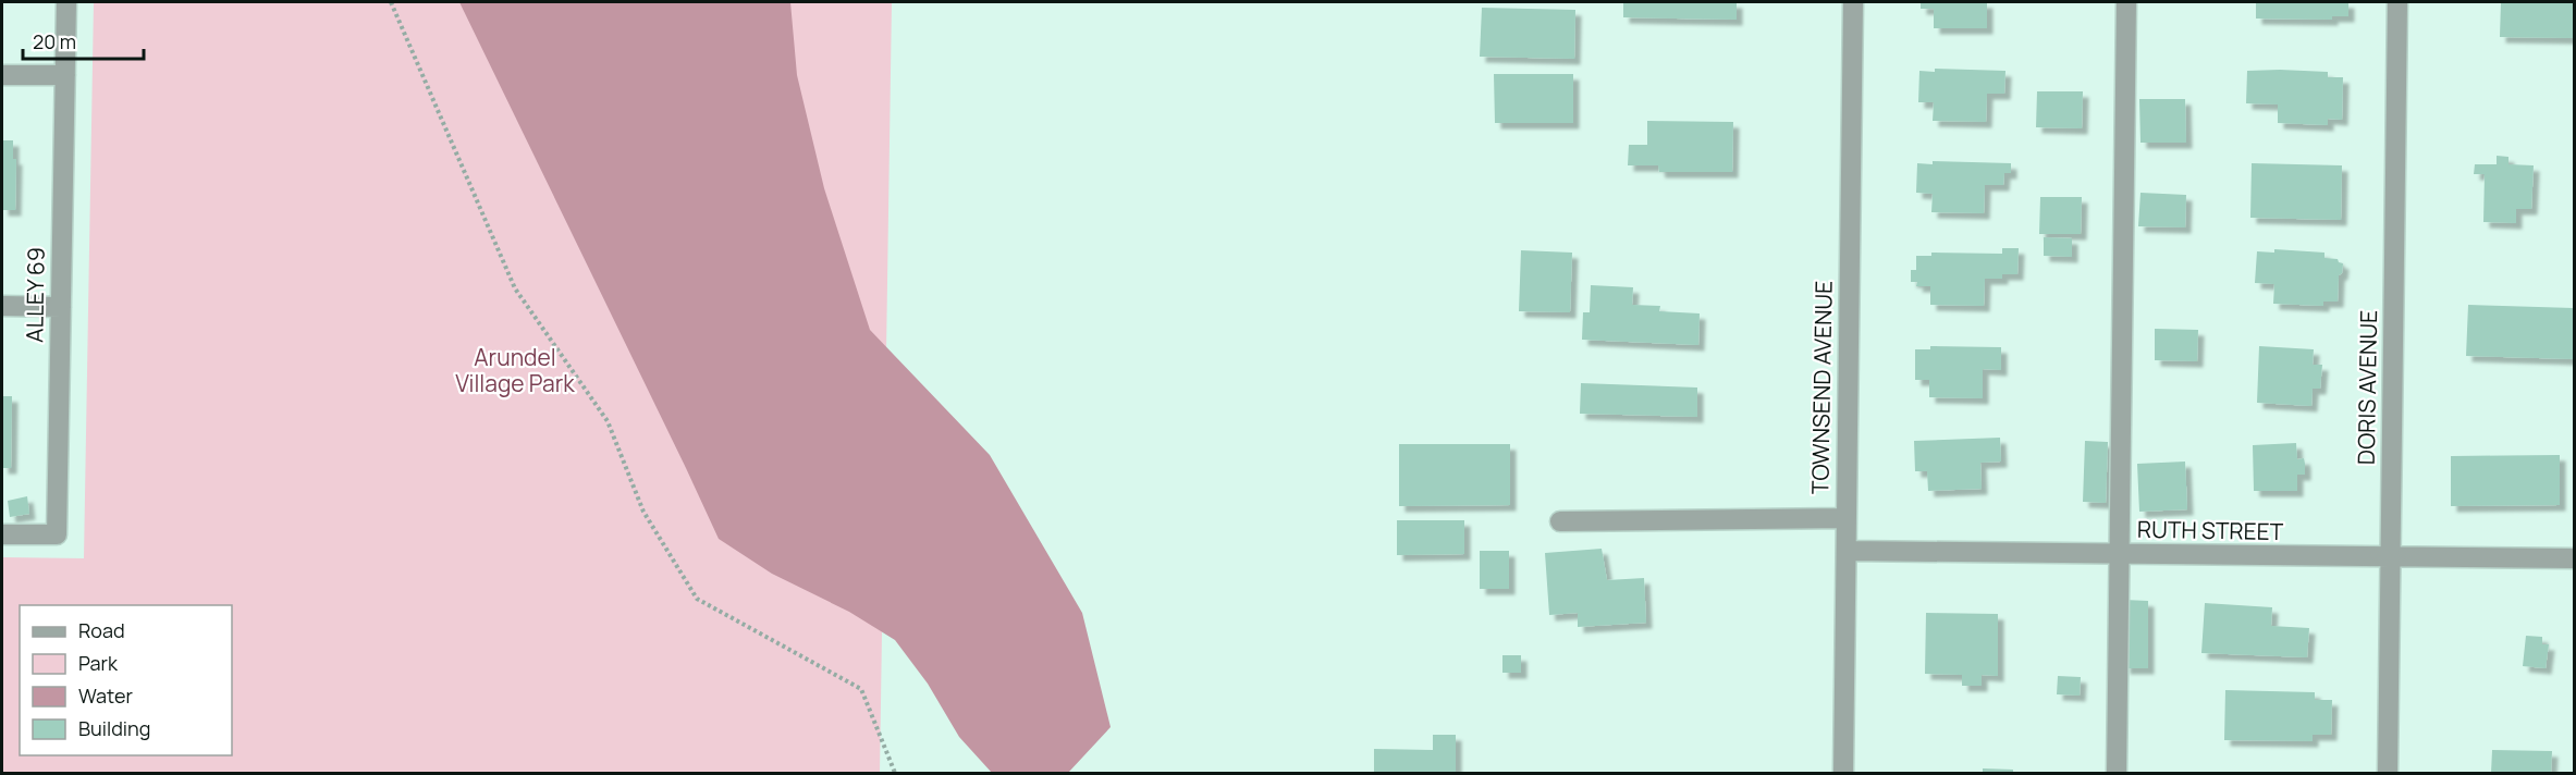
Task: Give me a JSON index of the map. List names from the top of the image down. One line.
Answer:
{"streets":{"street":["ALLEY 69","TOWNSEND AVENUE","DORIS AVENUE","RUTH STREET"]},"crossings":[["TOWNSEND AVENUE","RUTH STREET"],["DORIS AVENUE","RUTH STREET"]],"parks":["Arundel Village Park"],"legend":["Road","Park","Water","Building"],"scale_bar":"20 m"}
